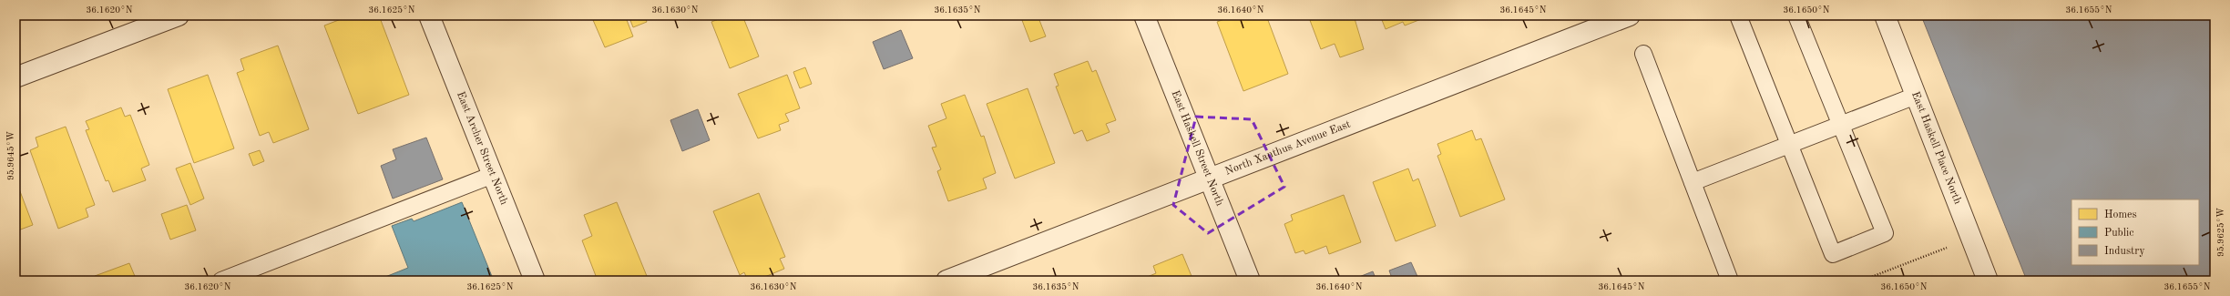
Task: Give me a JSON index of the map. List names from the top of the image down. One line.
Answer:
{"streets":{"street":["East Archer Street North","East Haskell Street North","North Xanthus Avenue East","East Haskell Place North"]},"crossings":[["East Haskell Street North","North Xanthus Avenue East"]],"legend":["Homes","Public","Industry"],"coordinates":["36.1620°N","36.1625°N","36.1630°N","36.1635°N","36.1640°N","36.1645°N","36.1650°N","36.1655°N","95.9645°W","95.9625°W"]}
